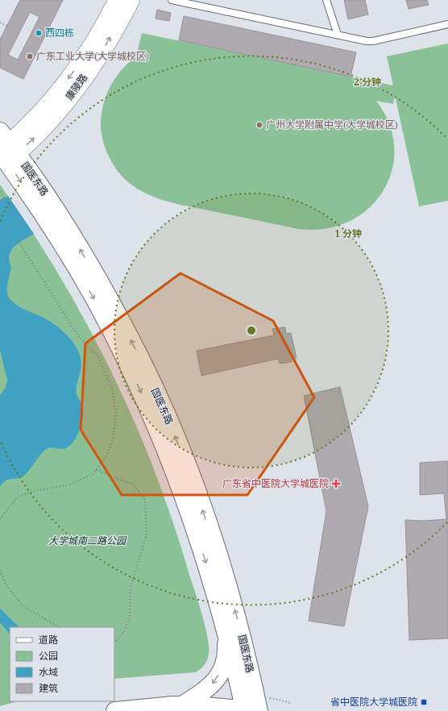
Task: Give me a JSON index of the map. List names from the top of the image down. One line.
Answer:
{"streets":{"main road":["国医东路"],"street":["康陵路"]},"crossings":[["康陵路","国医东路"]],"parks":["大学城南二路公园"],"places":{"other":["西四栋","广东工业大学(大学城校区)","广州大学附属中学(大学城校区)"],"health":["广东省中医院大学城医院"],"transit":["省中医院大学城医院"]},"legend":["道路","公园","水域","建筑"],"rings":["2 分钟","1 分钟"]}
